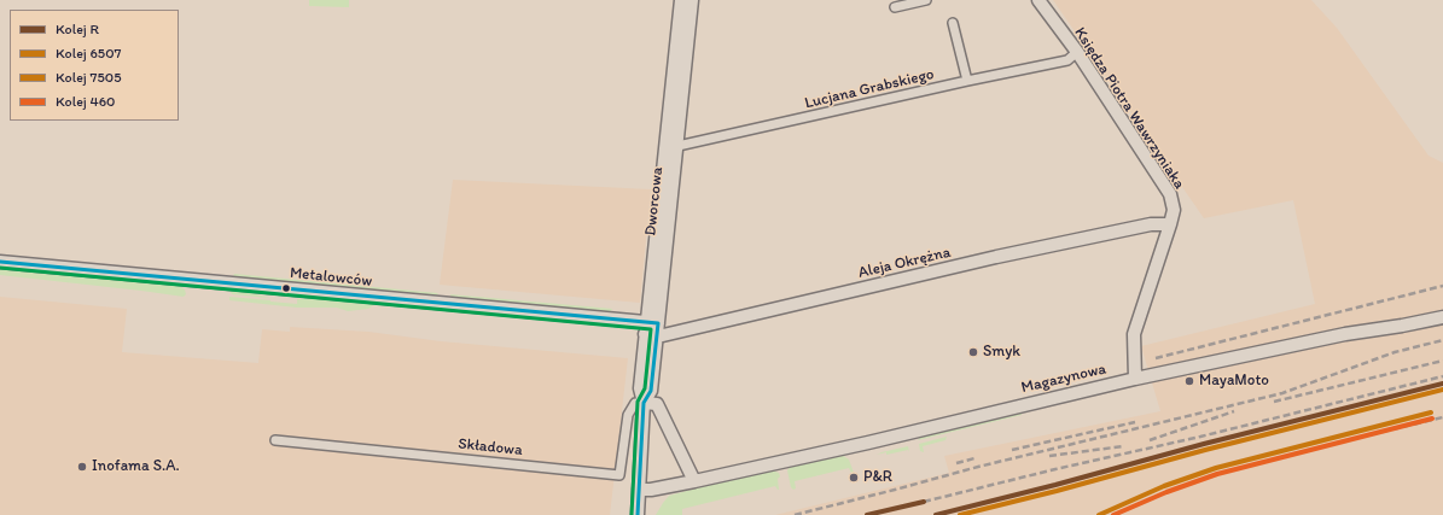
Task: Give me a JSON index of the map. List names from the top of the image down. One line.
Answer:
{"streets":{"street":["Lucjana Grabskiego","Księdza Piotra Wawrzyniaka","Dworcowa","Aleja Okrężna","Metalowców","Magazynowa","Składowa"]},"crossings":[["Lucjana Grabskiego","Księdza Piotra Wawrzyniaka"],["Lucjana Grabskiego","Dworcowa"],["Księdza Piotra Wawrzyniaka","Aleja Okrężna"],["Księdza Piotra Wawrzyniaka","Magazynowa"],["Dworcowa","Aleja Okrężna"],["Dworcowa","Metalowców"],["Dworcowa","Magazynowa"],["Dworcowa","Składowa"],["Aleja Okrężna","Metalowców"]],"places":["Smyk","MayaMoto","Inofama S.A.","P&R"],"lines":["rail line R","rail line 6507","rail line 7505","rail line 460"],"legend":["Kolej R","Kolej 6507","Kolej 7505","Kolej 460"]}
